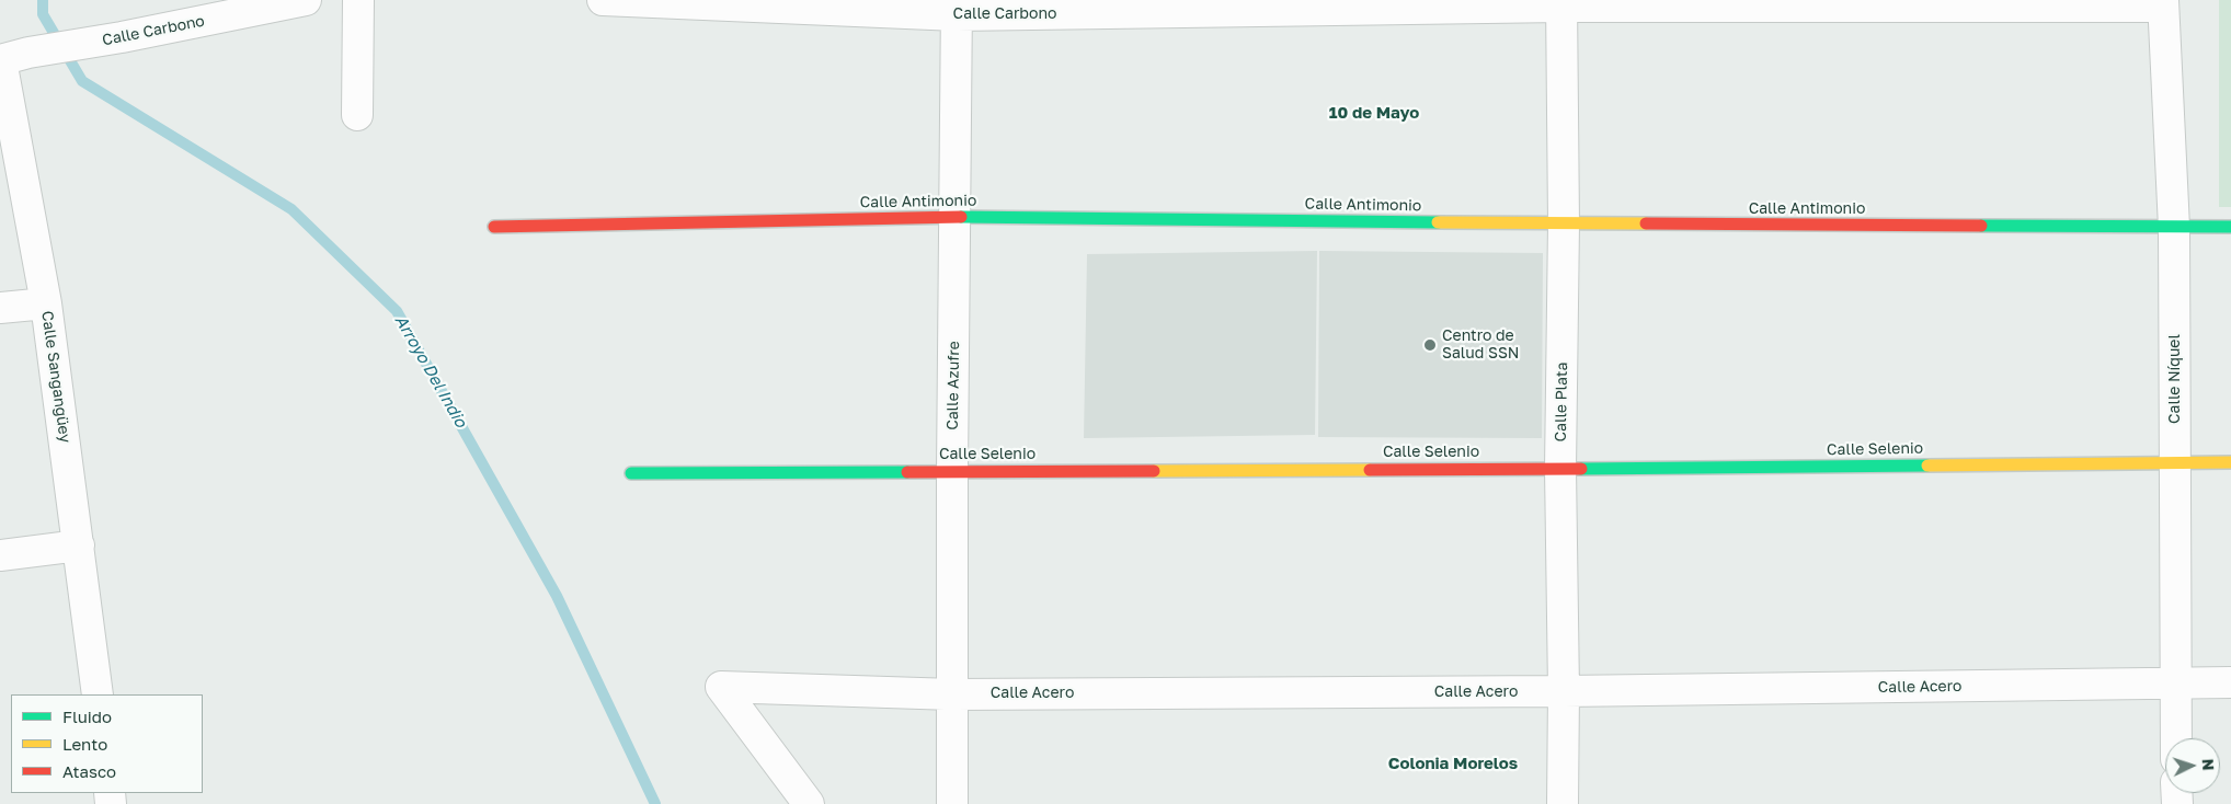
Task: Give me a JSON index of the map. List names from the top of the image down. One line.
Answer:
{"streets":{"street":["Calle Carbono","Calle Antimonio","Calle Sangangüey","Calle Níquel","Calle Azufre","Calle Plata","Calle Selenio","Calle Acero"]},"crossings":[["Calle Carbono","Calle Sangangüey"],["Calle Carbono","Calle Níquel"],["Calle Carbono","Calle Azufre"],["Calle Carbono","Calle Plata"],["Calle Antimonio","Calle Níquel"],["Calle Antimonio","Calle Azufre"],["Calle Antimonio","Calle Plata"],["Calle Níquel","Calle Selenio"],["Calle Níquel","Calle Acero"],["Calle Azufre","Calle Selenio"],["Calle Azufre","Calle Acero"],["Calle Plata","Calle Selenio"],["Calle Plata","Calle Acero"]],"districts":["10 de Mayo","Colonia Morelos"],"water":["Arroyo Del Indio"],"places":["Centro de Salud SSN"],"legend":["Fluido","Lento","Atasco"],"north":"right"}
